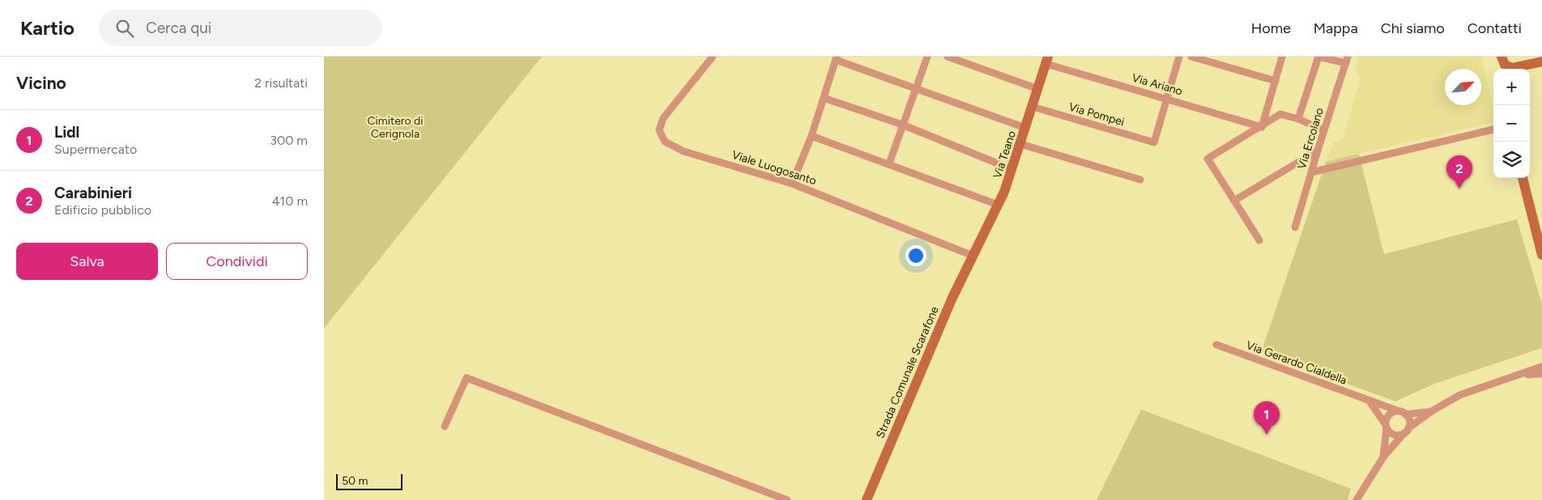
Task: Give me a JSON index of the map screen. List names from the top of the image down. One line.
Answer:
{"streets":{"street":["Via Ariano","Via Pompei","Via Ercolano","Via Teano","Viale Luogosanto","Via Gerardo Cialdella","Strada Comunale Scarafone"]},"crossings":[["Via Ariano","Via Pompei"],["Via Ariano","Via Teano"],["Via Pompei","Via Teano"],["Via Teano","Viale Luogosanto"],["Via Teano","Strada Comunale Scarafone"],["Viale Luogosanto","Strada Comunale Scarafone"]],"parks":["Cimitero di Cerignola"],"scale_bar":"50 m","north":"top right","page":{"header":"Kartio","search":"Cerca qui","nav":["Home","Mappa","Chi siamo","Contatti"],"heading":["Vicino","2 risultati"],"map_buttons":["+","−"],"list":[{"mark":"1","name":"Lidl","note":"Supermercato","value":"300 m"},{"mark":"2","name":"Carabinieri","note":"Edificio pubblico","value":"410 m"}],"pins":["2","1"],"buttons":["Salva","Condividi"],"scale":"50 m"}}
